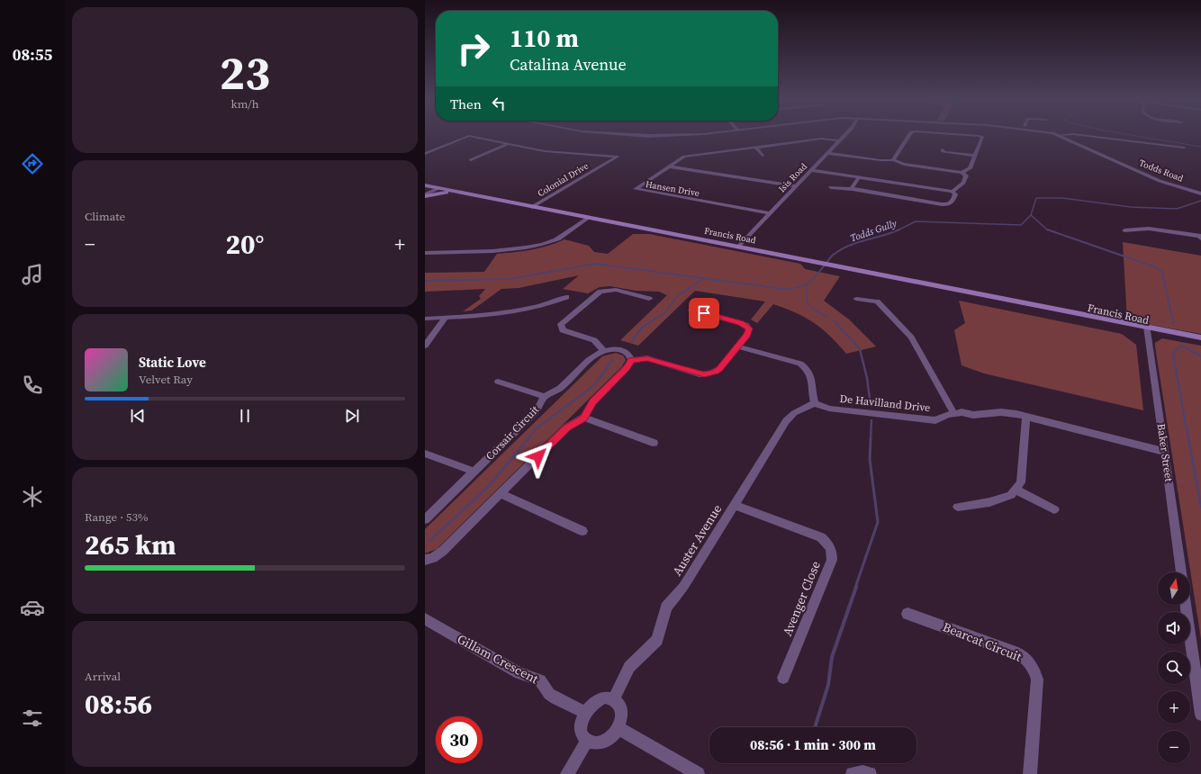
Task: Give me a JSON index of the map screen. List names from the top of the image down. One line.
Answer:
{"streets":{"main road":["Francis Road"],"street":["Todds Road","Isis Road","Colonial Drive","Hansen Drive","De Havilland Drive","Corsair Circuit","Baker Street","Auster Avenue","Avenger Close","Bearcat Circuit","Gillam Crescent"]},"crossings":[["Isis Road","Hansen Drive"],["Isis Road","Francis Road"],["Colonial Drive","Francis Road"],["Francis Road","Baker Street"],["De Havilland Drive","Baker Street"],["De Havilland Drive","Auster Avenue"],["Auster Avenue","Avenger Close"],["Auster Avenue","Gillam Crescent"]],"water":["Todds Gully"],"north":"top","page":{"tabs":"08:55","tile":[["23","km/h"],"Climate",["Range · 53%","265 km"],["Arrival","08:56"]],"turn":["110 m","Catalina Avenue"],"then":"Then","heat":["−","20°","+"],"song":["Static Love","Velvet Ray"],"map_buttons":["+","−"],"limit":"30","trip":"08:56 · 1 min · 300 m"}}
